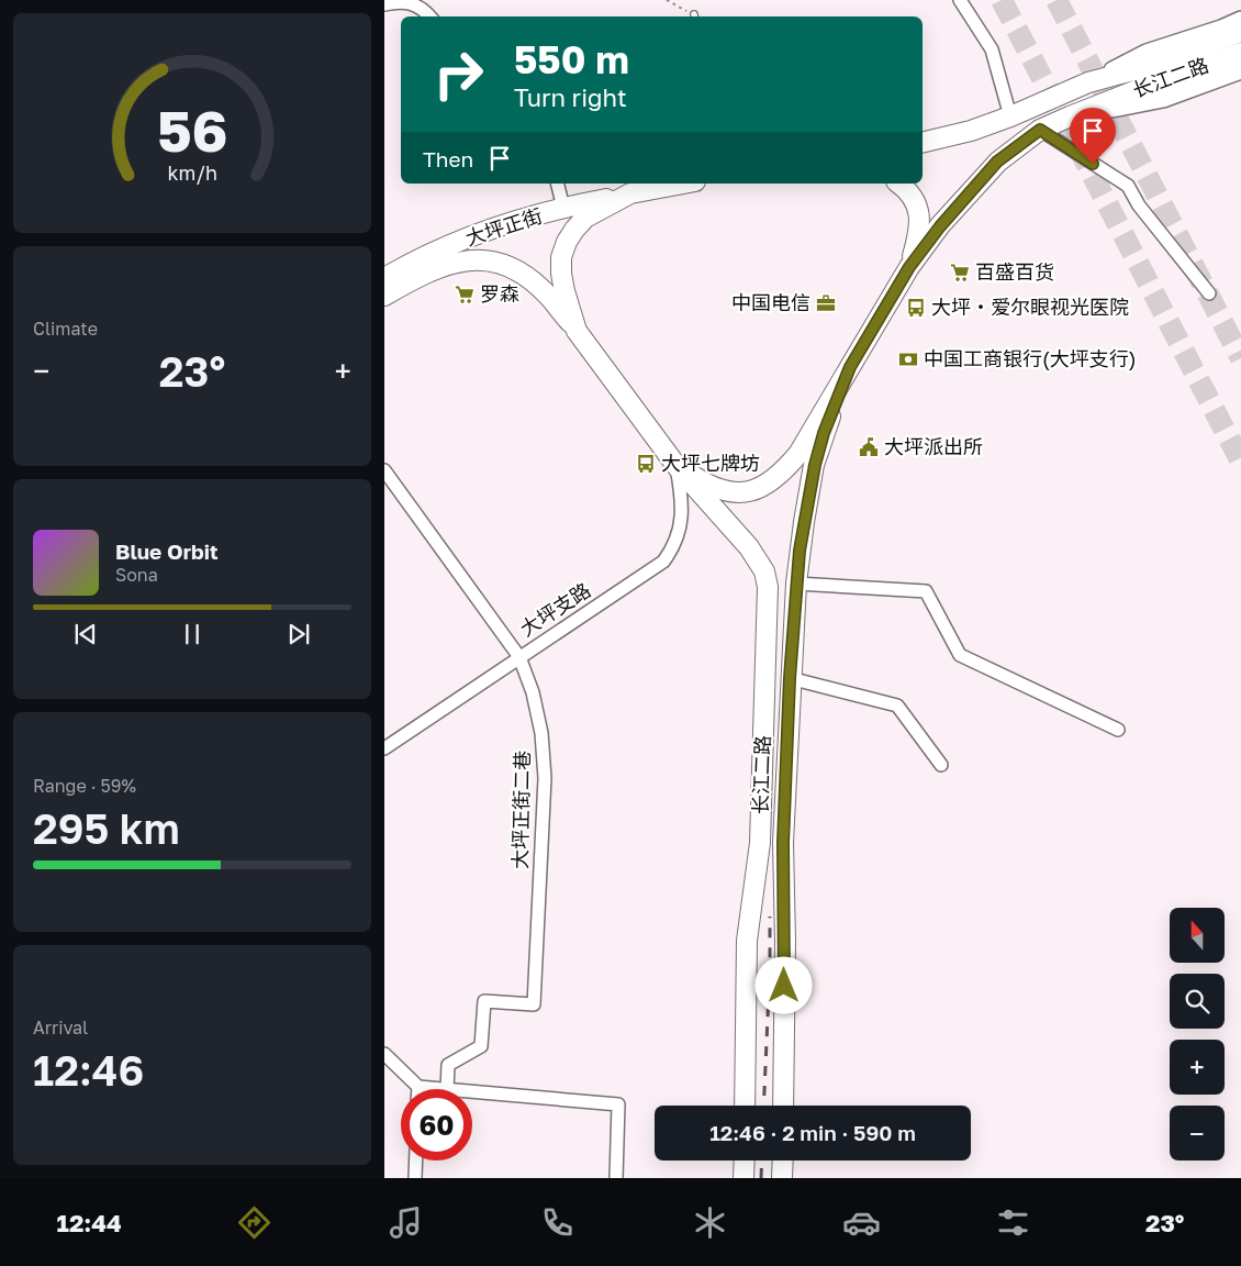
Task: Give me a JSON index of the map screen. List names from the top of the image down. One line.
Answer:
{"streets":{"main road":["长江二路","大坪正街"],"street":["大坪支路","大坪正街二巷"]},"crossings":[["长江二路","大坪正街"],["长江二路","大坪支路"],["大坪支路","大坪正街二巷"]],"places":{"supermarket":["百盛百货","罗森"],"office":["中国电信"],"bus stop":["大坪‧爱尔眼视光医院","大坪七牌坊"],"bank":["中国工商银行(大坪支行)"],"public building":["大坪派出所"]},"north":"top","page":{"turn":["550 m","Turn right"],"then":"Then","tile":["Climate",["Range · 59%","295 km"],["Arrival","12:46"]],"heat":["−","23°","+"],"song":["Blue Orbit","Sona"],"map_buttons":["+","−"],"limit":"60","trip":"12:46 · 2 min · 590 m","tabs":["12:44","23°"],"gauge":["56","km/h"]}}
